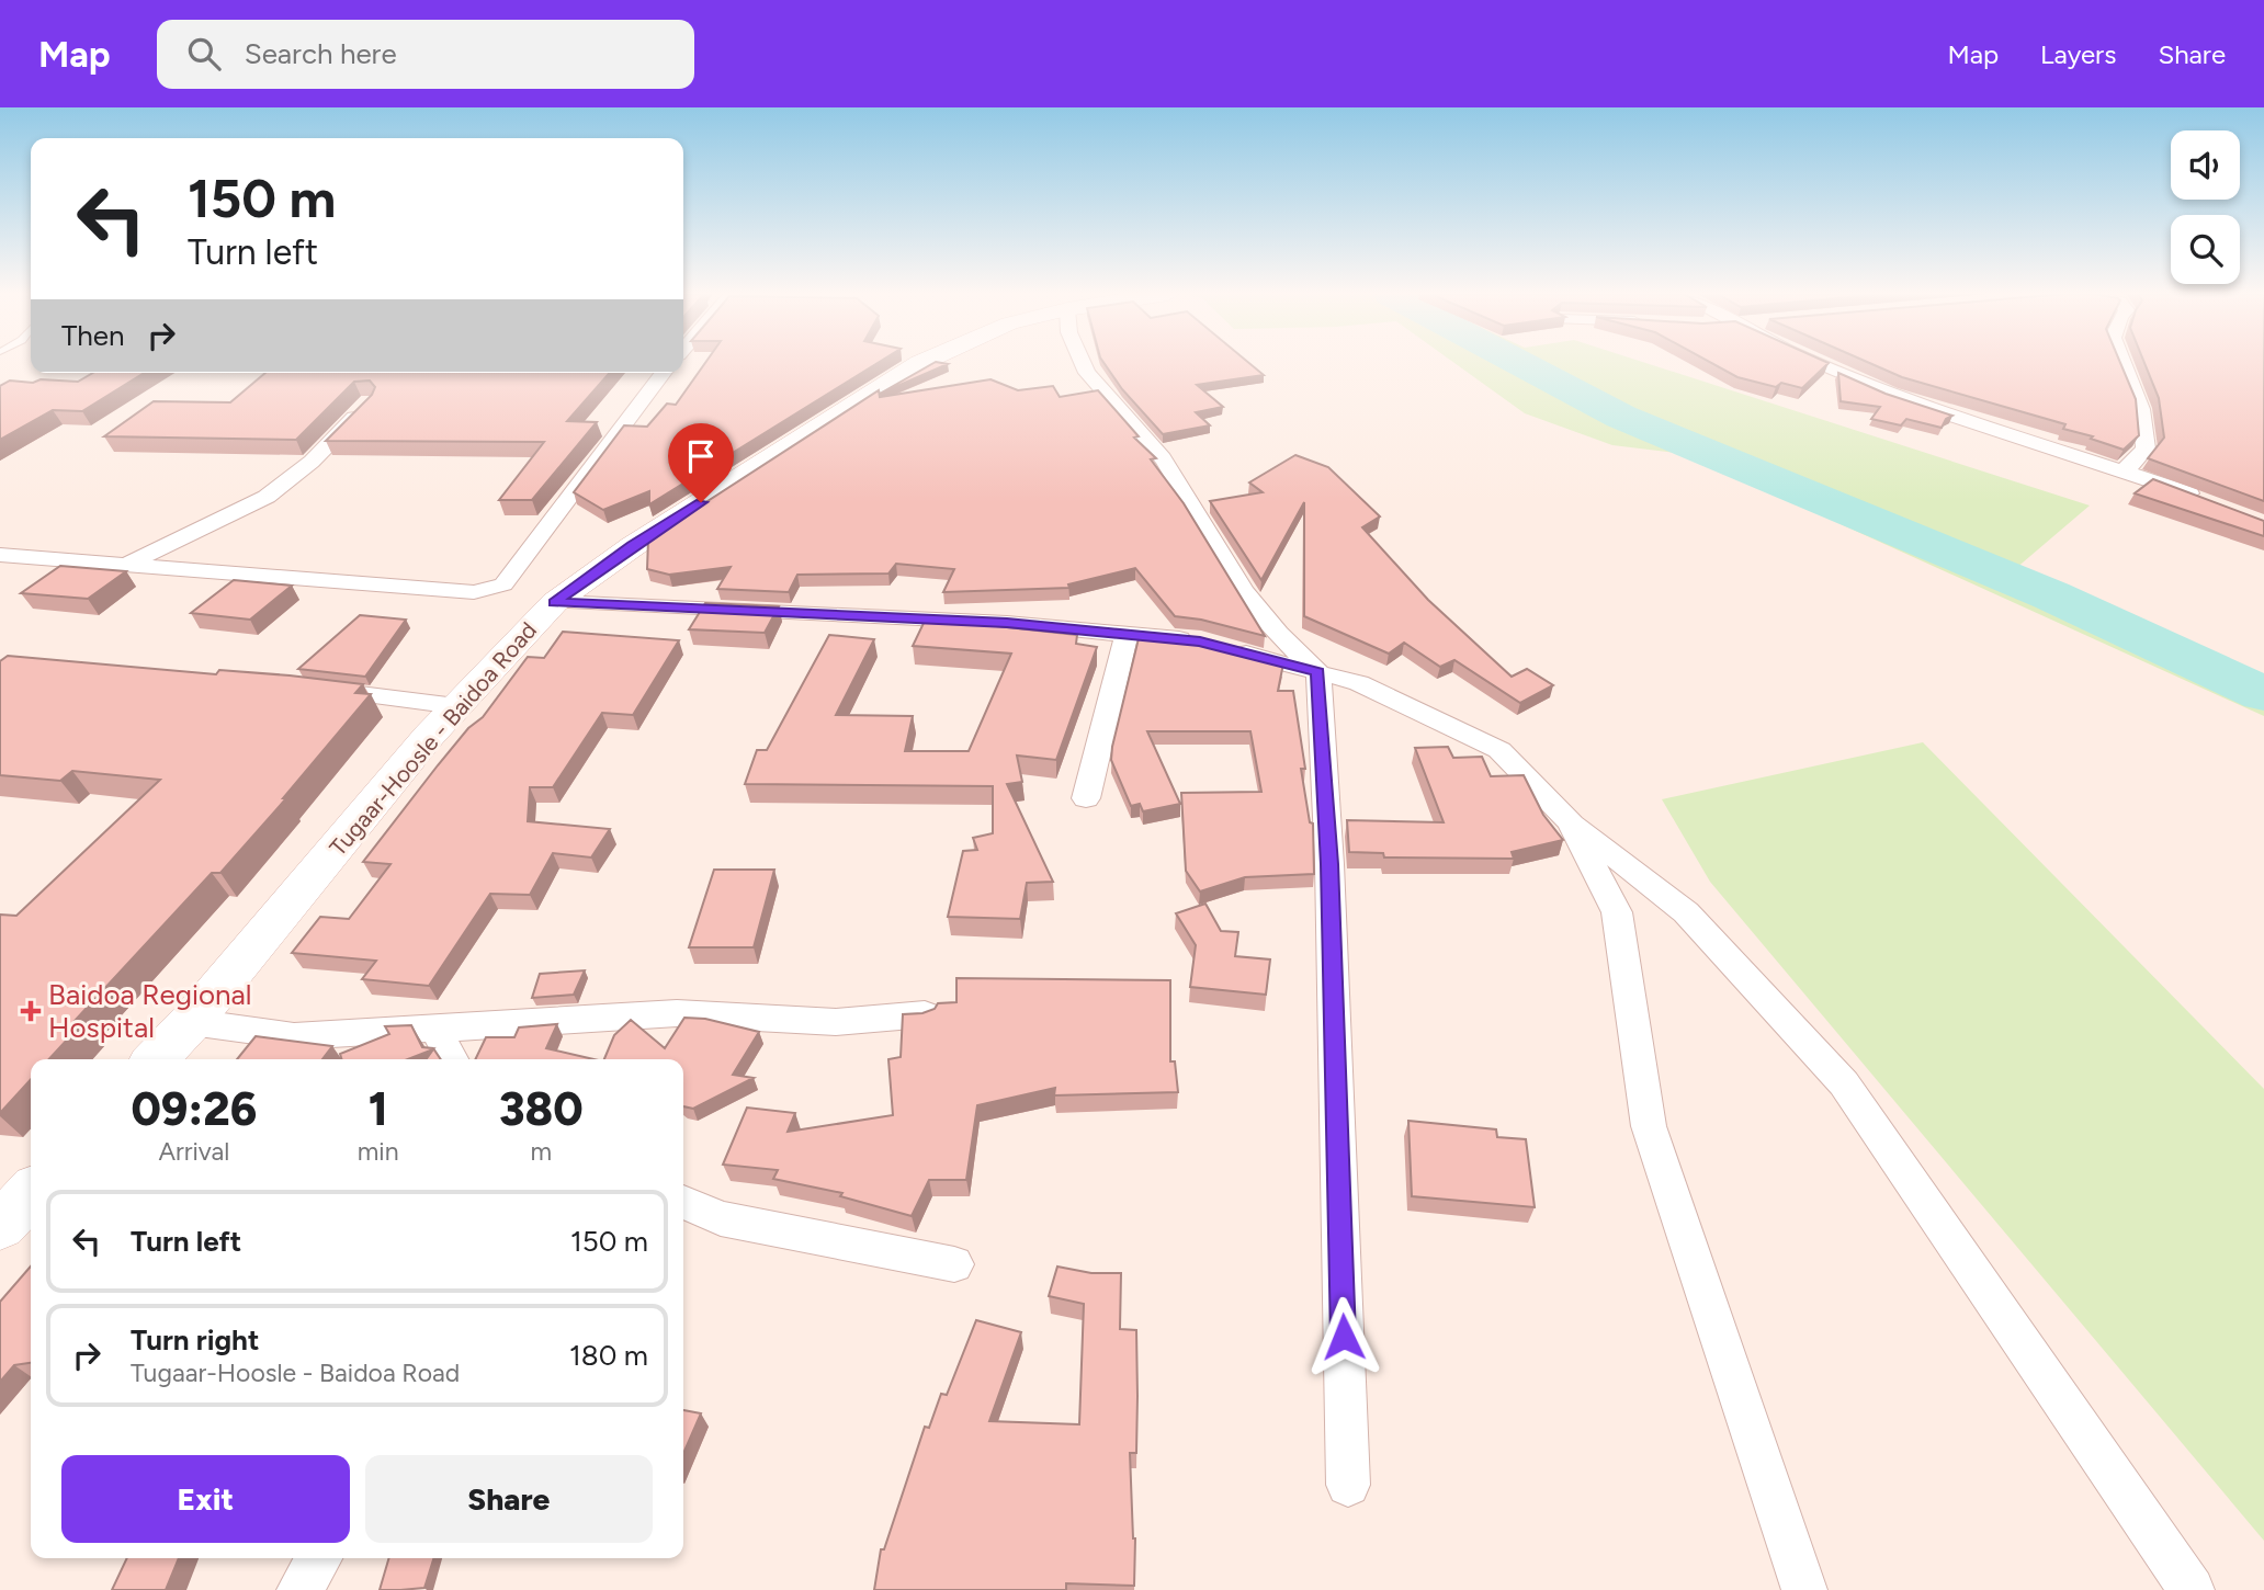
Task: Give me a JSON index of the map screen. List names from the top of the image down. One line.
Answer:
{"streets":{"main road":["Tugaar-Hoosle - Baidoa Road"]},"places":{"health":["Baidoa Regional Hospital"]},"page":{"header":"Map","search":"Search here","nav":["Map","Layers","Share"],"turn":["150 m","Turn left"],"then":"Then","eta":["09:26","Arrival","1","min","380","m"],"list":[{"name":"Turn left","value":"150 m"},{"name":"Turn right","note":"Tugaar-Hoosle - Baidoa Road","value":"180 m"}],"buttons":["Exit","Share"]}}
